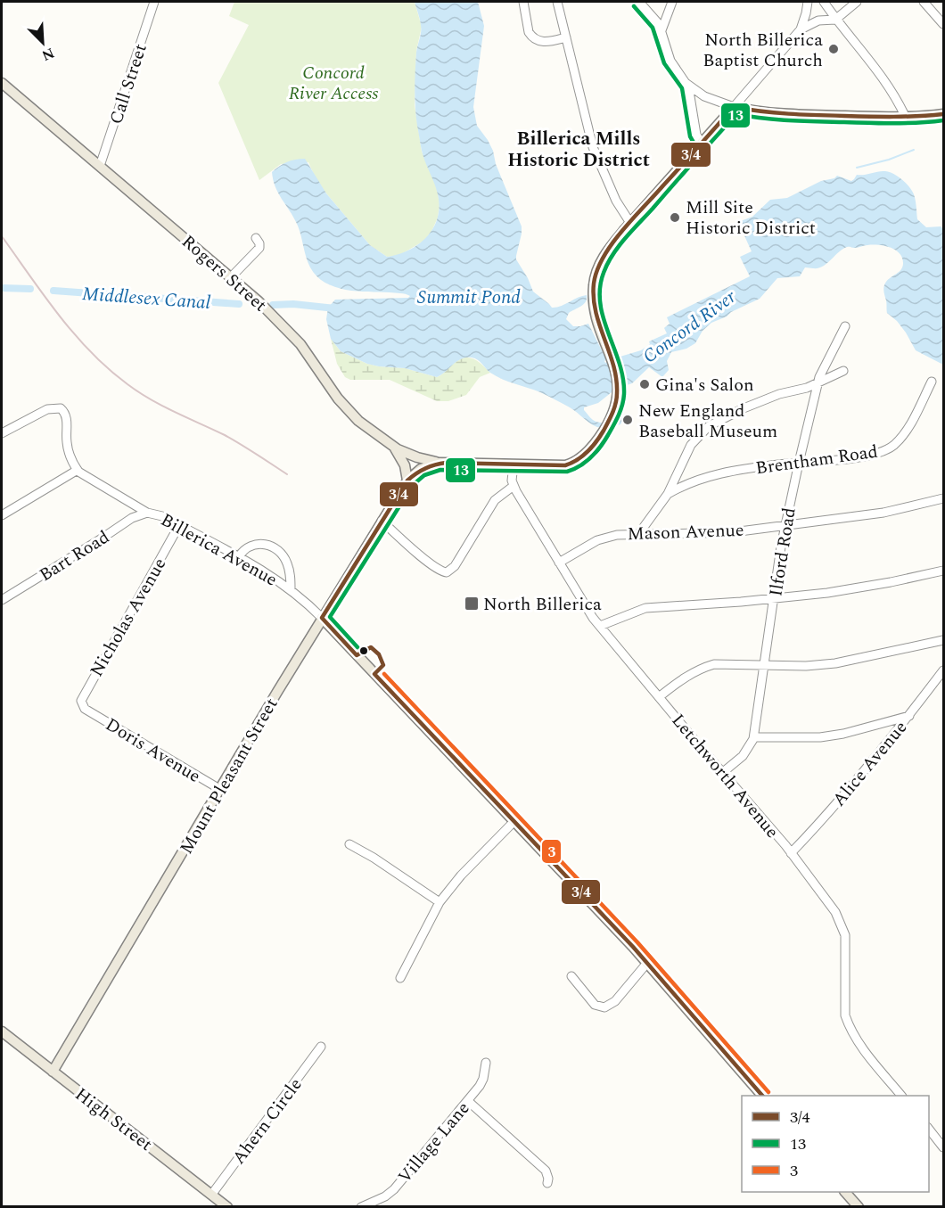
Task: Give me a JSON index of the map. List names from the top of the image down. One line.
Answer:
{"streets":{"main road":["Rogers Street","Billerica Avenue","Mount Pleasant Street","High Street"],"street":["Call Street","Brentham Road","Mason Avenue","Ilford Road","Bart Road","Nicholas Avenue","Doris Avenue","Alice Avenue","Letchworth Avenue","Ahern Circle","Village Lane"]},"crossings":[["Call Street","Rogers Street"],["Rogers Street","Mount Pleasant Street"],["Brentham Road","Ilford Road"],["Mason Avenue","Ilford Road"],["Mason Avenue","Letchworth Avenue"],["Billerica Avenue","Bart Road"],["Billerica Avenue","Nicholas Avenue"],["Billerica Avenue","Mount Pleasant Street"],["Ilford Road","Letchworth Avenue"],["Nicholas Avenue","Doris Avenue"],["Doris Avenue","Mount Pleasant Street"],["Alice Avenue","Letchworth Avenue"],["Mount Pleasant Street","High Street"],["High Street","Ahern Circle"]],"districts":["Billerica Mills Historic District"],"water":["Summit Pond","Middlesex Canal","Concord River"],"parks":["Concord River Access"],"places":{"other":["North Billerica Baptist Church","Mill Site Historic District","Gina's Salon","New England Baseball Museum"],"transit":["North Billerica"]},"lines":["transit line 13","transit line 3/4","transit line 3"],"legend":["3/4","13","3"],"north":"bottom right"}
